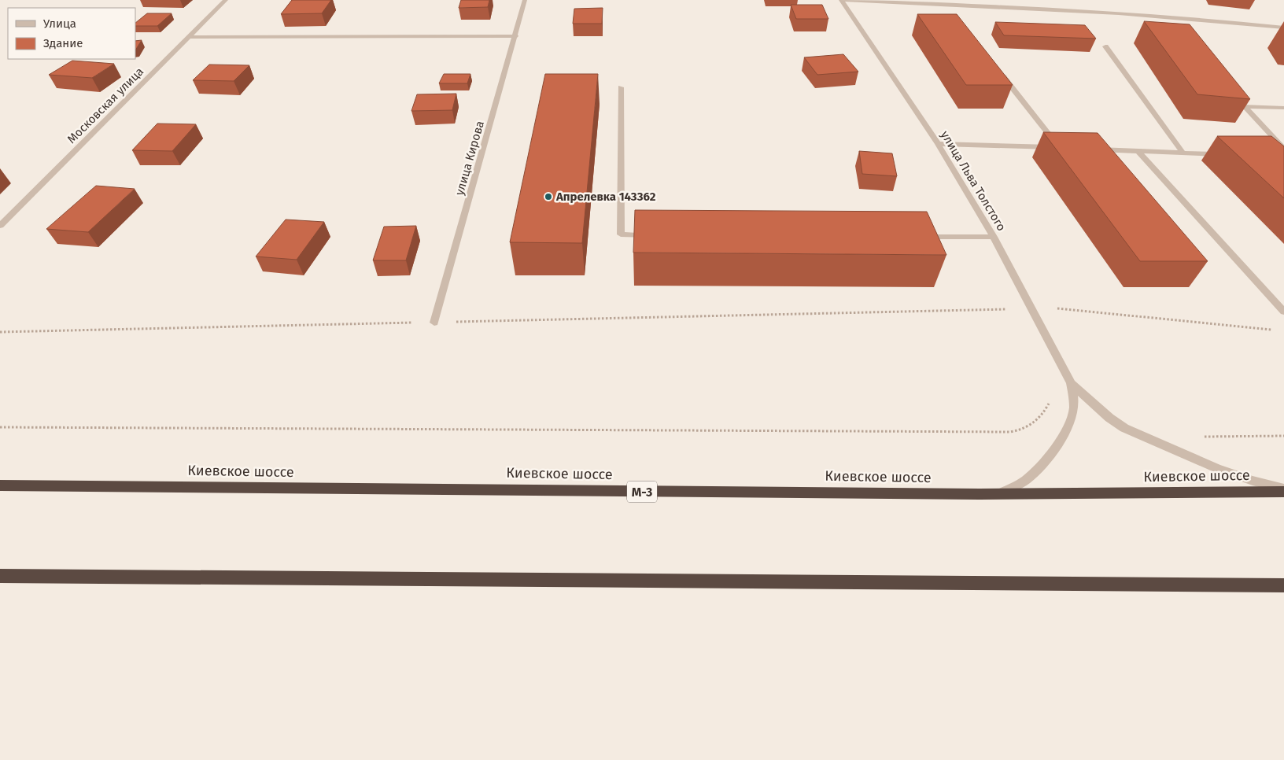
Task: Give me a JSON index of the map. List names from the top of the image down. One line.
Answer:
{"streets":{"highway":["Киевское шоссе","М-3"],"street":["Московская улица","улица Кирова","улица Льва Толстого"]},"places":["Апрелевка 143362"],"legend":["Улица","Здание"]}
